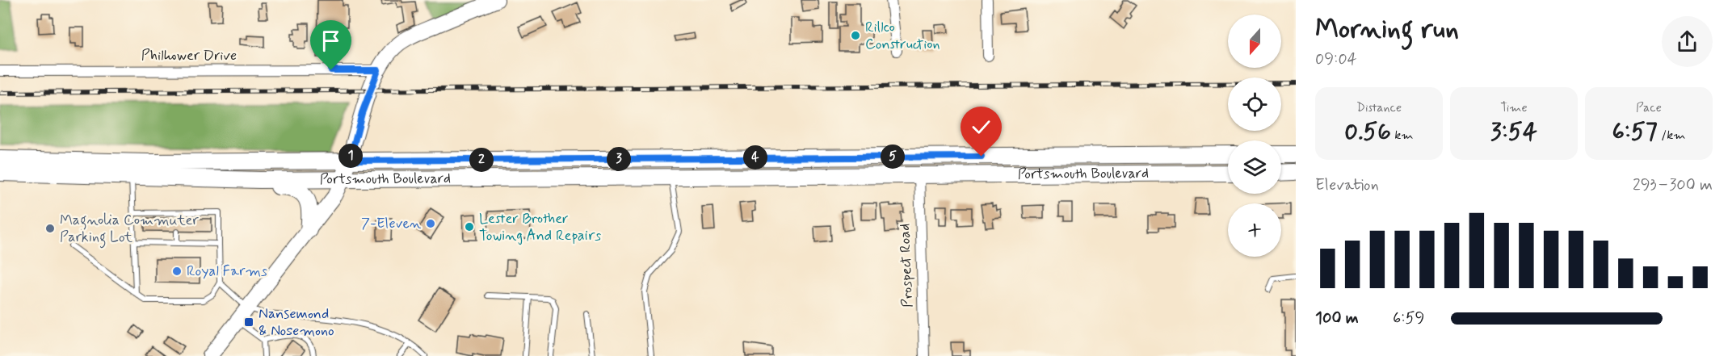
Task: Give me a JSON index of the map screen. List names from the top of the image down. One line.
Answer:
{"streets":{"main road":["Portsmouth Boulevard"],"street":["Philhower Drive","Prospect Road"]},"crossings":[["Portsmouth Boulevard","Prospect Road"]],"places":{"other":["Rillco Construction","7-Eleven","Lester Brother Towing And Repairs","Magnolia Commuter Parking Lot","Royal Farms"],"transit":["Nansemond & Nosemono"]},"north":"bottom","page":{"heading":["Morning run","09:04"],"map_buttons":"+","stats":[["Distance","0.56 km"],["Time","3:54"],["Pace","6:57 /km"]],"pins":["1","5","4","3","2"],"chart":["Elevation","293–300 m"],"list":[{"name":"100 m","note":"6:59"}]}}
